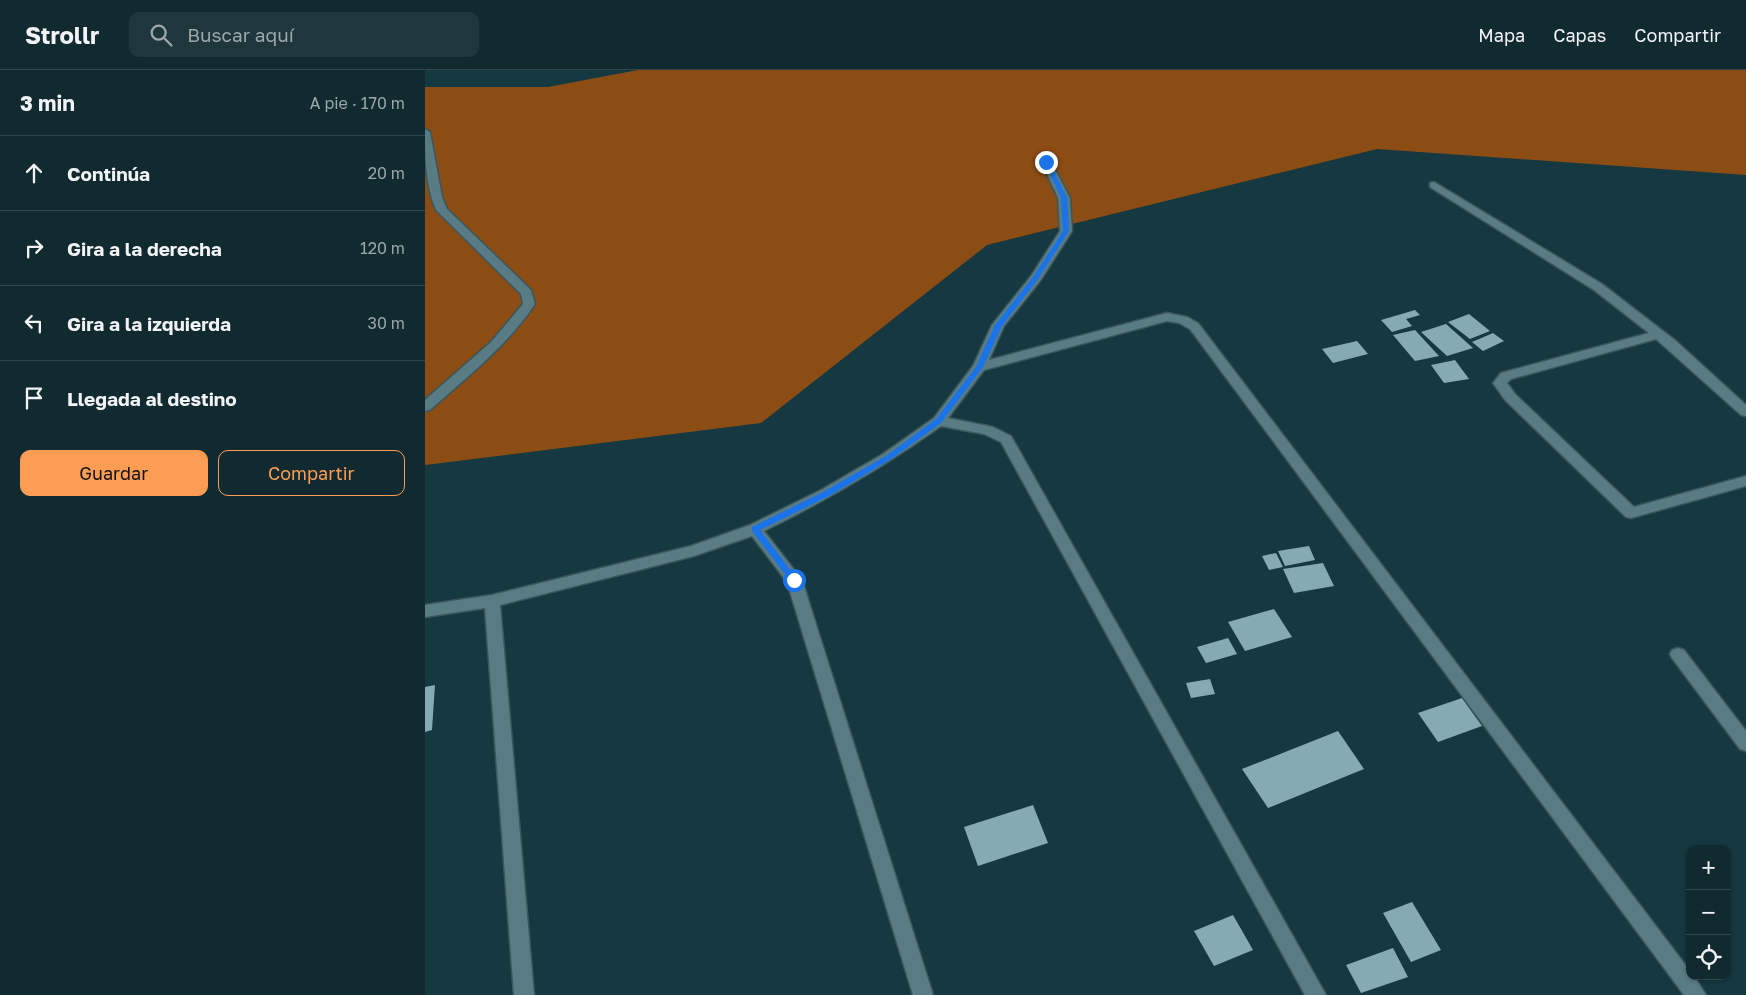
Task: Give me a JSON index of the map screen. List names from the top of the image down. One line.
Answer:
{"page":{"header":"Strollr","search":"Buscar aquí","nav":["Mapa","Capas","Compartir"],"heading":["3 min","A pie · 170 m"],"list":[["Continúa","20 m"],["Gira a la derecha","120 m"],["Gira a la izquierda","30 m"],"Llegada al destino"],"buttons":["Guardar","Compartir"],"map_buttons":["+","−"]}}
